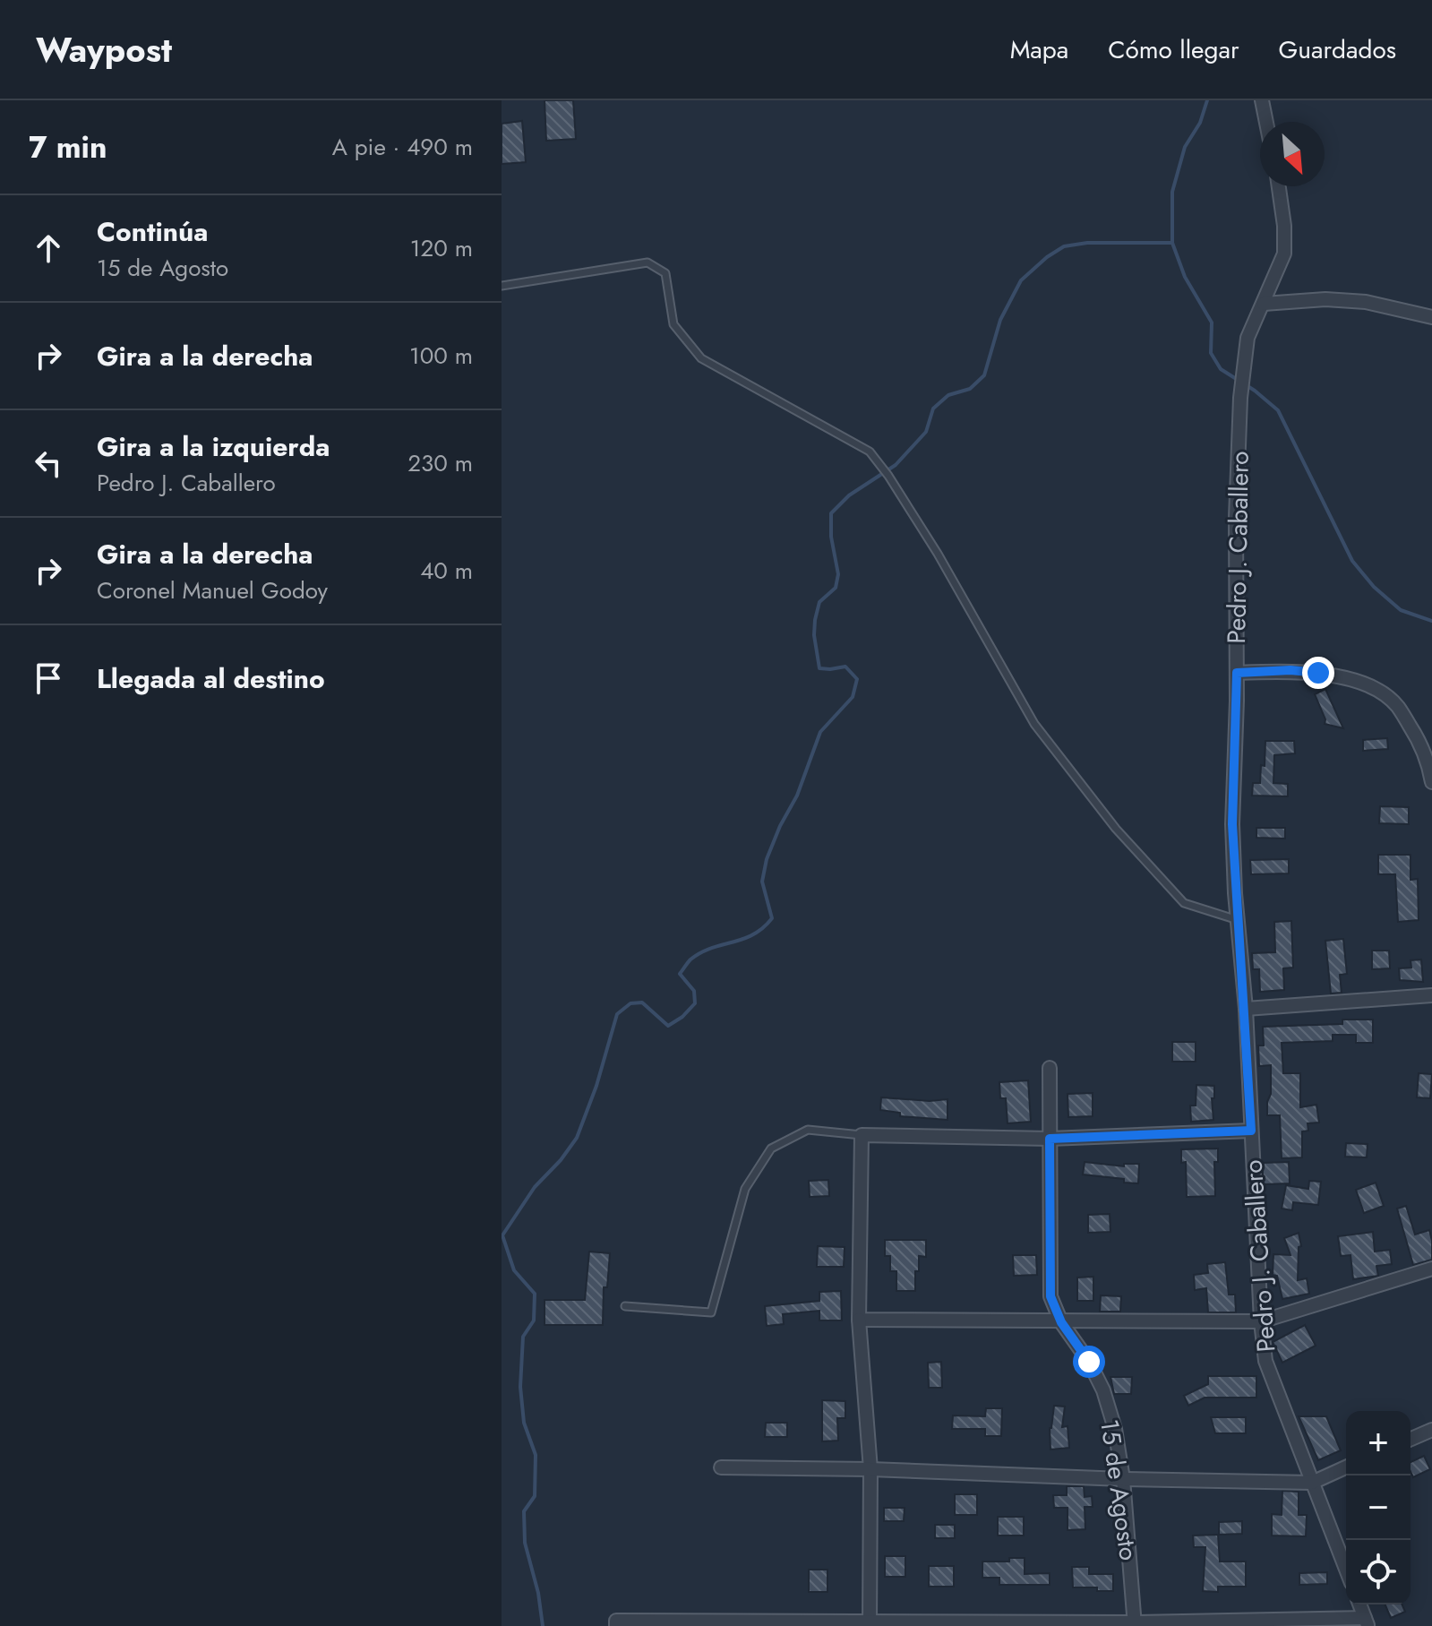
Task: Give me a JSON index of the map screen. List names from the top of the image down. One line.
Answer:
{"streets":{"street":["Pedro J. Caballero","15 de Agosto"]},"north":"bottom right","page":{"header":"Waypost","nav":["Mapa","Cómo llegar","Guardados"],"heading":["7 min","A pie · 490 m"],"list":[["Continúa","15 de Agosto","120 m"],["Gira a la derecha","100 m"],["Gira a la izquierda","Pedro J. Caballero","230 m"],["Gira a la derecha","Coronel Manuel Godoy","40 m"],"Llegada al destino"],"map_buttons":["+","−"]}}
